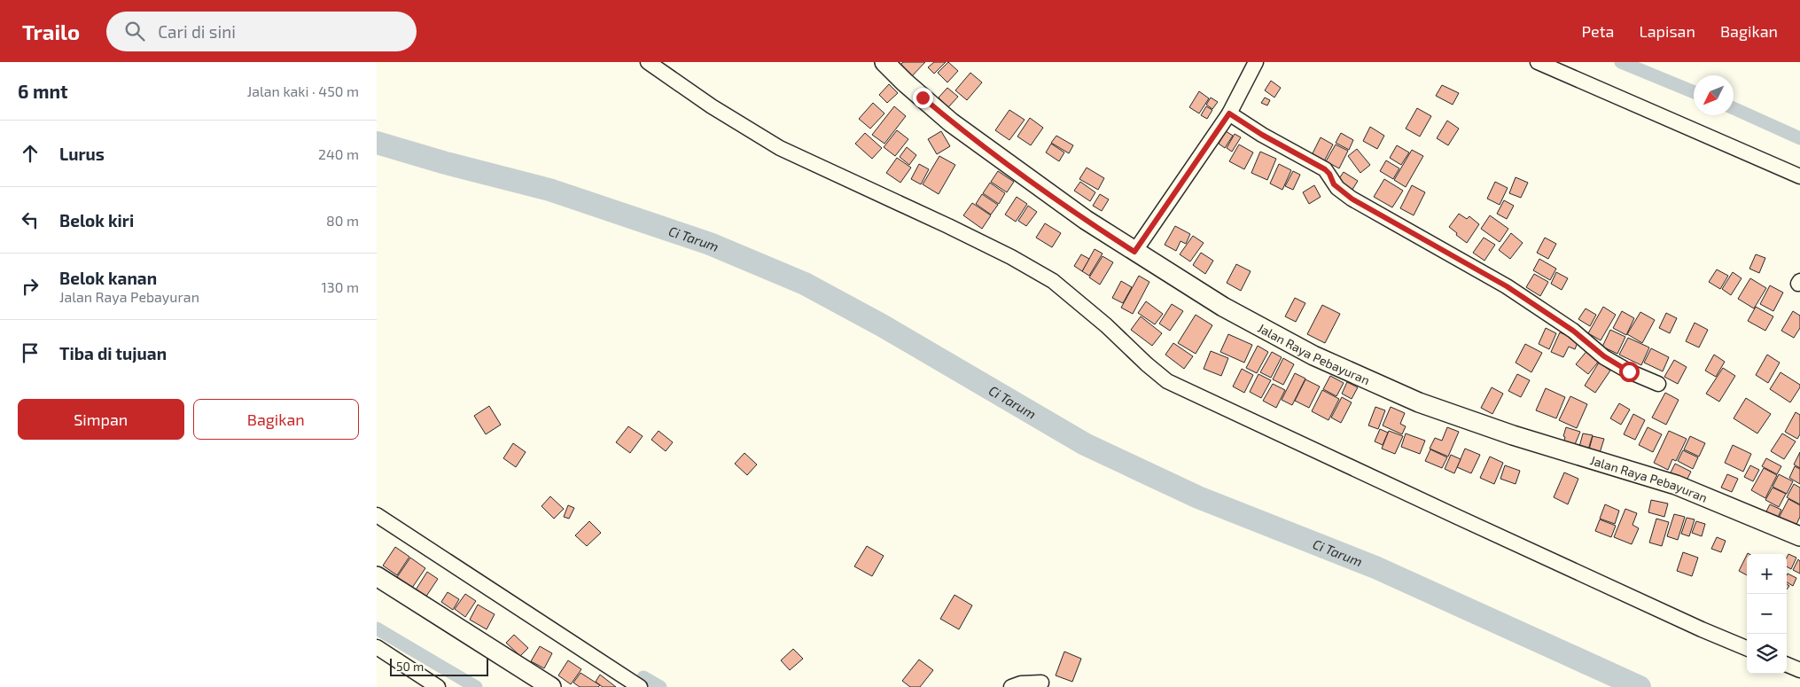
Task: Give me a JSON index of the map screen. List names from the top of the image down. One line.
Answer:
{"streets":{"main road":["Jalan Raya Pebayuran"]},"water":["Ci Tarum"],"scale_bar":"50 m","north":"bottom left","page":{"header":"Trailo","search":"Cari di sini","nav":["Peta","Lapisan","Bagikan"],"heading":["6 mnt","Jalan kaki · 450 m"],"list":[["Lurus","240 m"],["Belok kiri","80 m"],["Belok kanan","Jalan Raya Pebayuran","130 m"],"Tiba di tujuan"],"buttons":["Simpan","Bagikan"],"map_buttons":["+","−"],"scale":"50 m"}}
